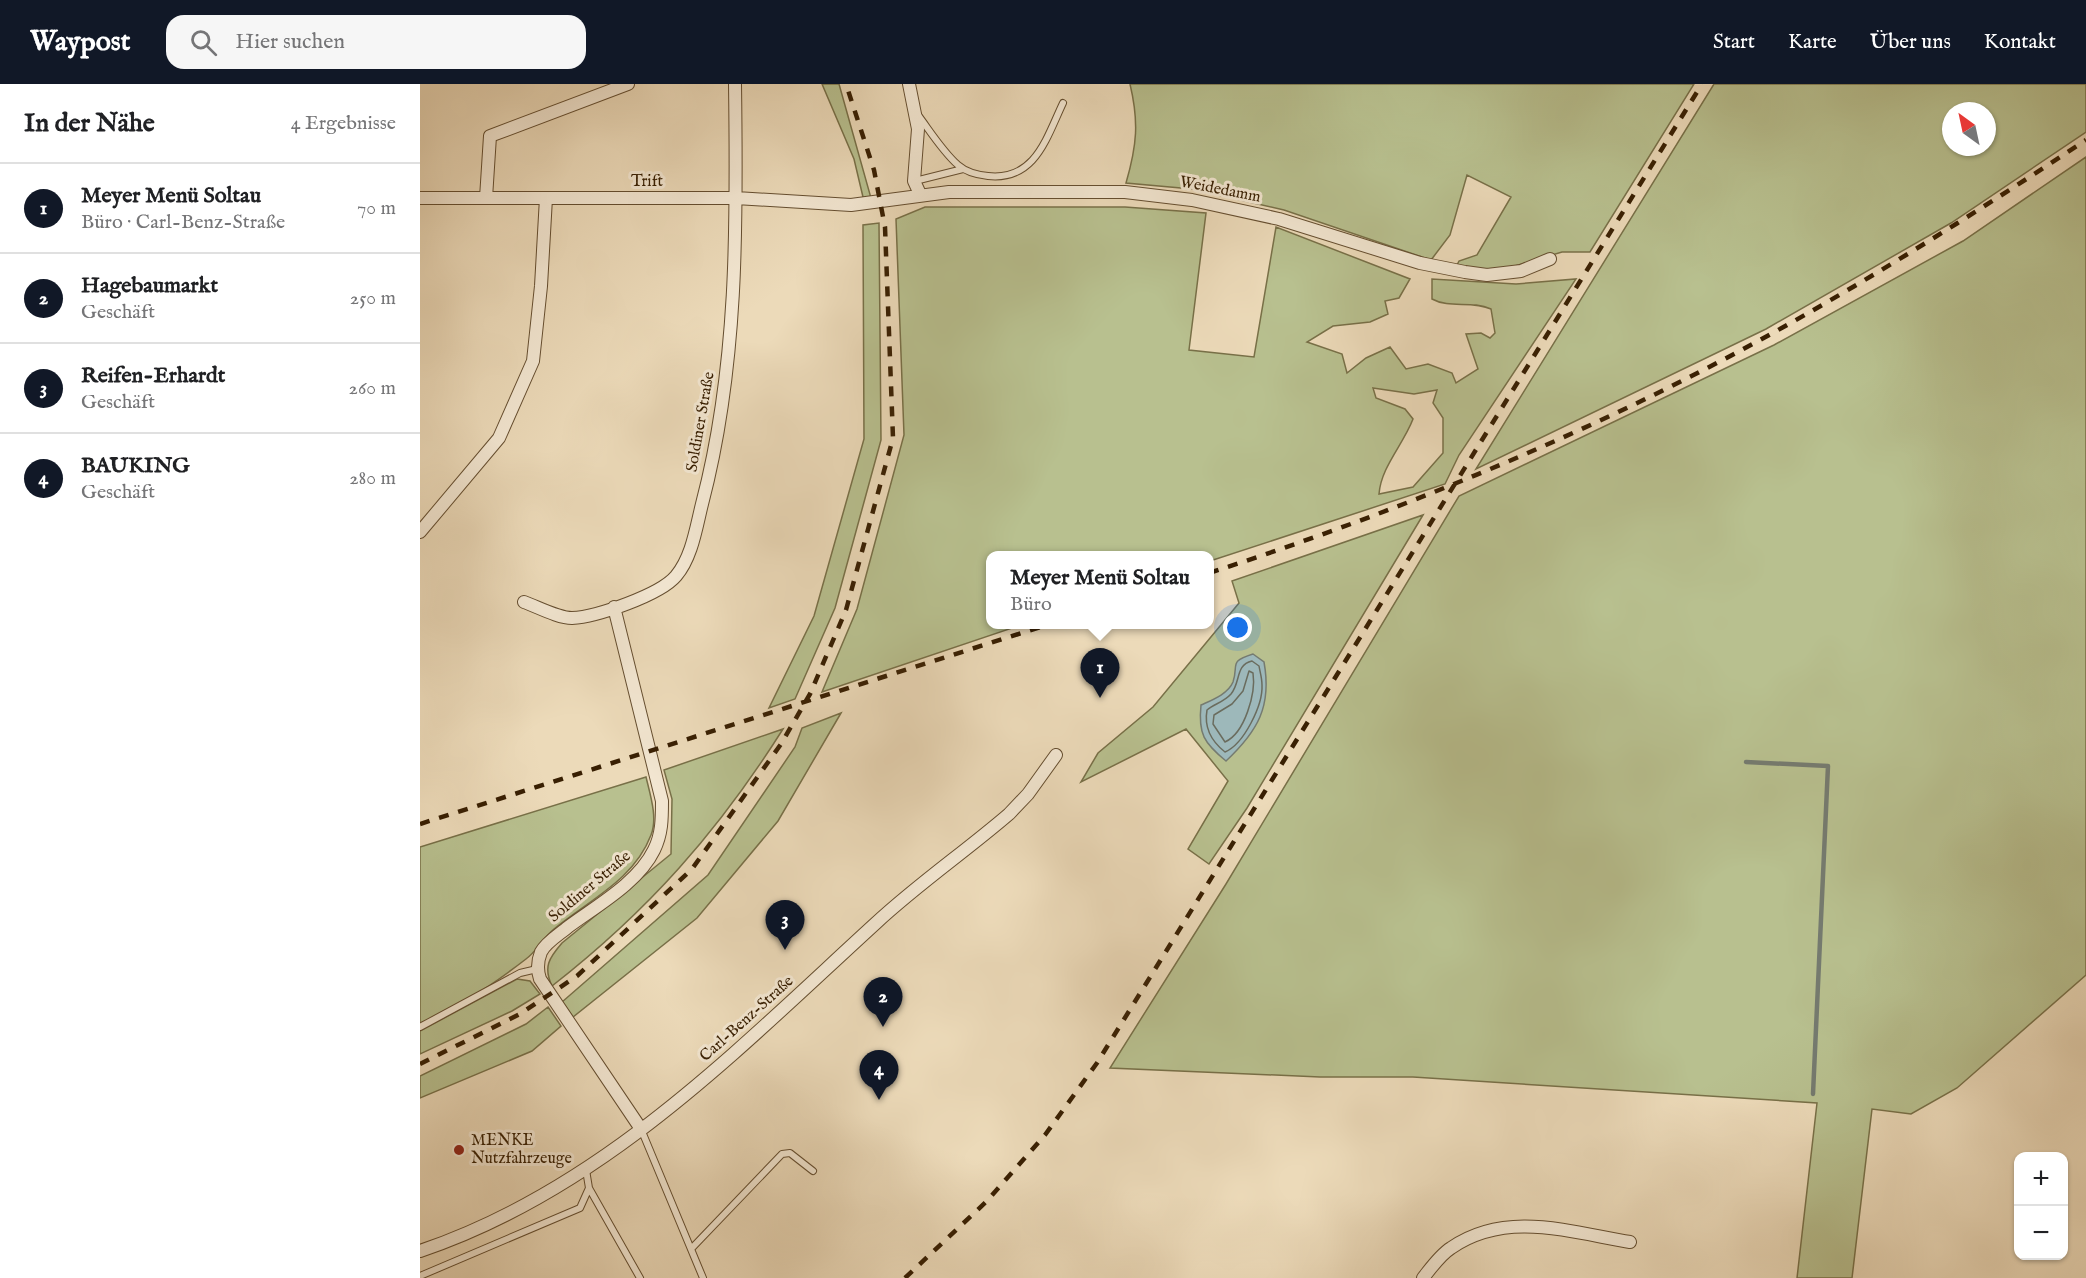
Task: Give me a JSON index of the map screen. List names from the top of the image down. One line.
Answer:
{"streets":{"street":["Trift","Weidedamm","Soldiner Straße","Carl-Benz-Straße"]},"crossings":[["Trift","Weidedamm"],["Trift","Soldiner Straße"]],"places":["MENKE Nutzfahrzeuge"],"north":"top left","page":{"header":"Waypost","search":"Hier suchen","nav":["Start","Karte","Über uns","Kontakt"],"heading":["In der Nähe","4 Ergebnisse"],"list":[{"mark":"1","name":"Meyer Menü Soltau","note":"Büro · Carl-Benz-Straße","value":"70 m"},{"mark":"2","name":"Hagebaumarkt","note":"Geschäft","value":"250 m"},{"mark":"3","name":"Reifen-Erhardt","note":"Geschäft","value":"260 m"},{"mark":"4","name":"BAUKING","note":"Geschäft","value":"280 m"}],"popup":["Meyer Menü Soltau","Büro"],"pins":["1","3","2","4"],"map_buttons":["+","−"]}}
